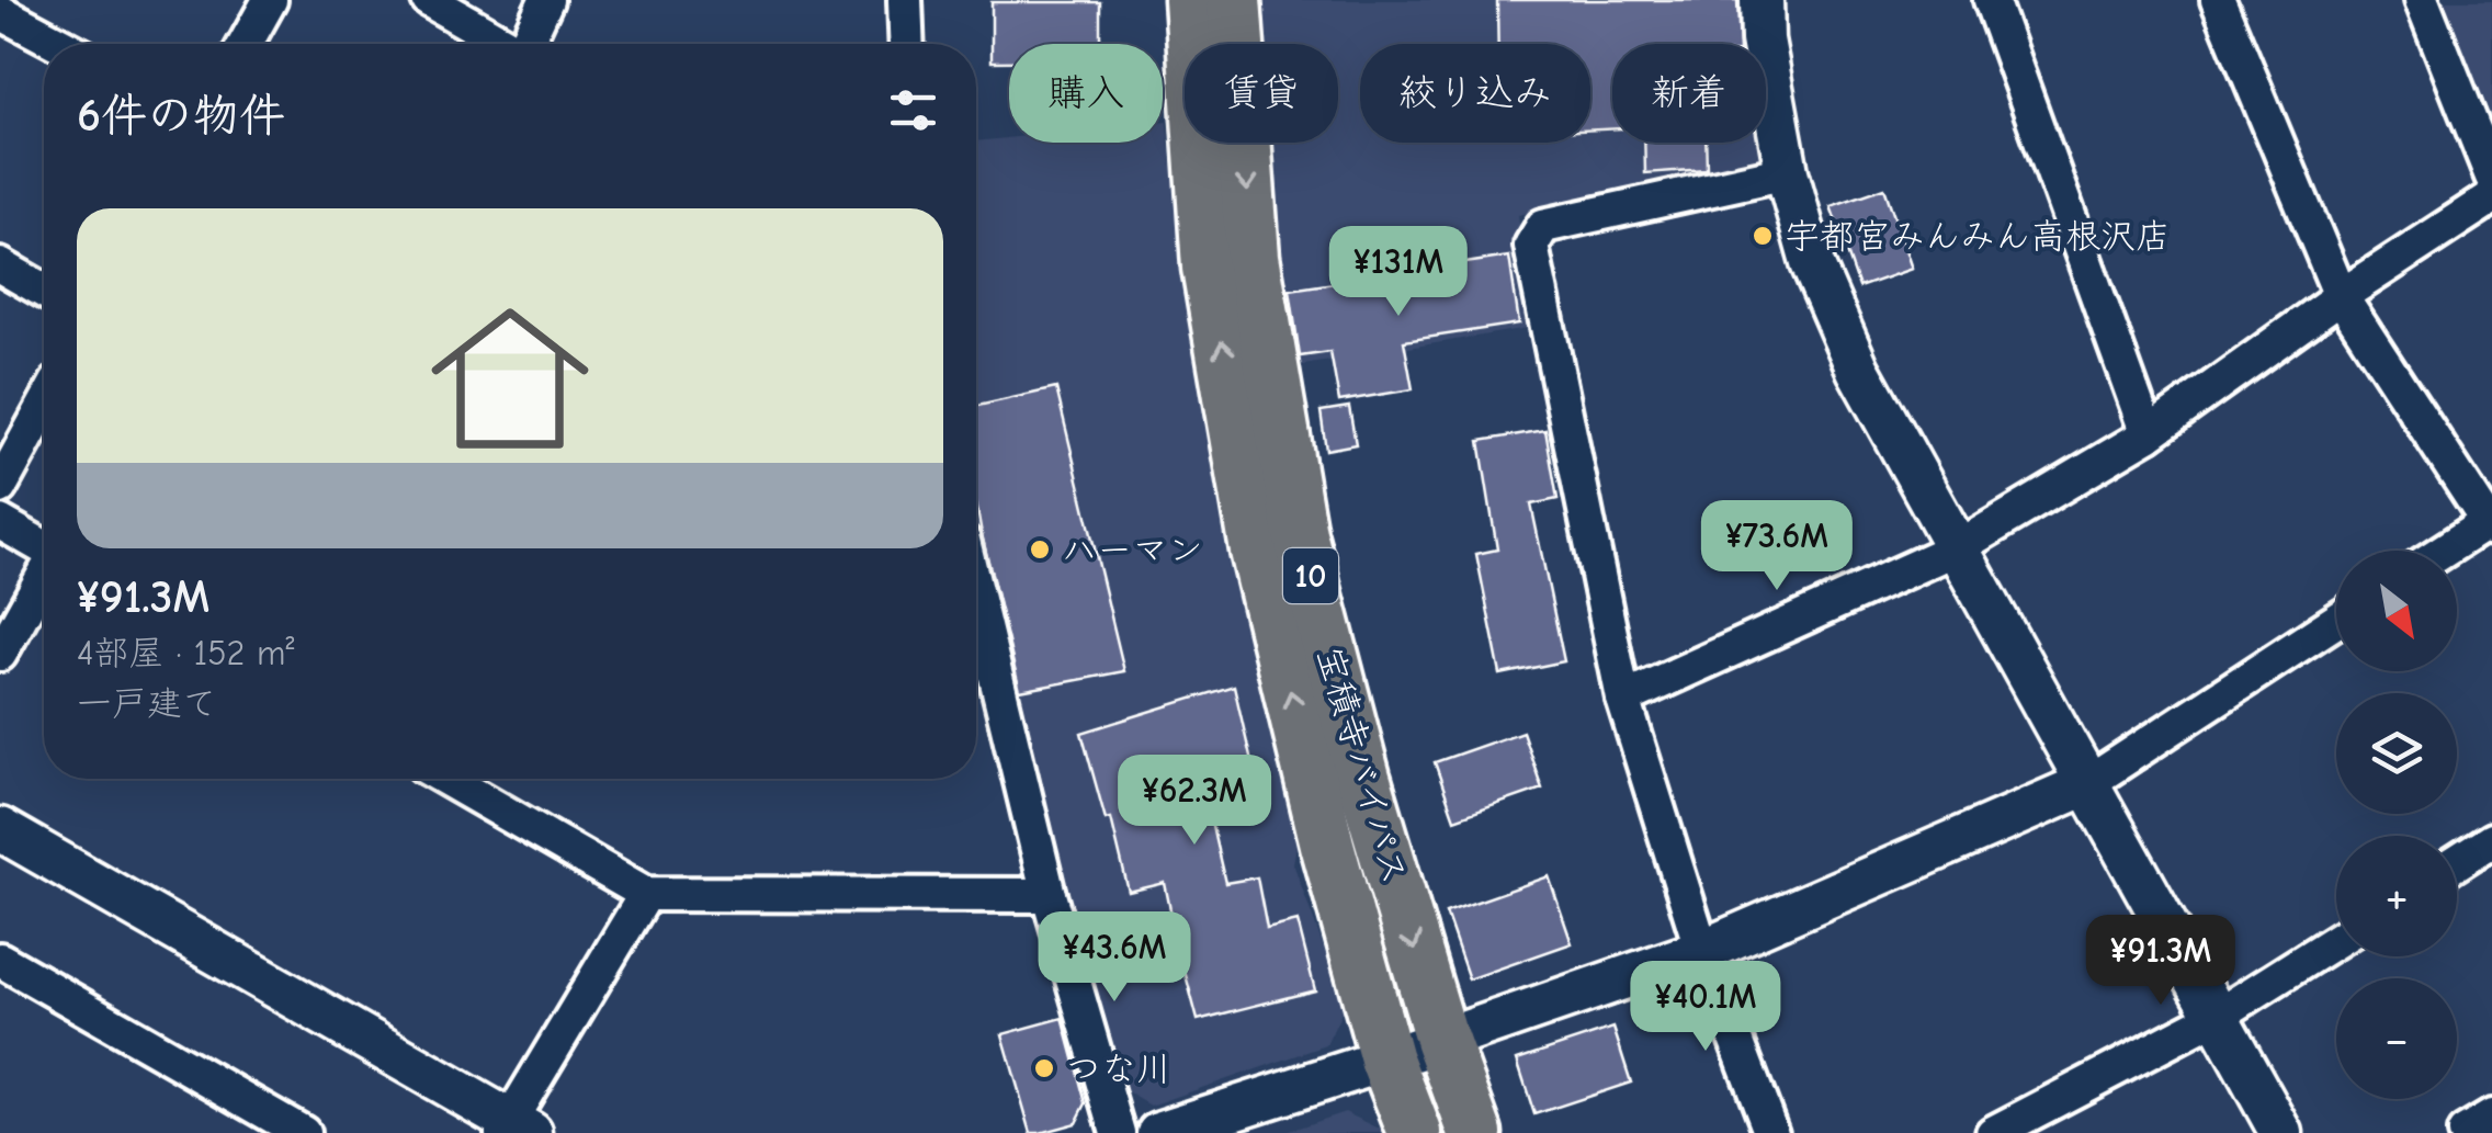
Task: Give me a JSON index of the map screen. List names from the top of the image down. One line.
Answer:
{"streets":{"main road":["10","宝積寺バイパス"]},"places":["宇都宮みんみん高根沢店","ハーマン","つな川"],"north":"bottom right","page":{"chip":["購入","賃貸","絞り込み","新着"],"heading":"6件の物件","list":[{"name":"¥91.3M","note":"4部屋 · 152 m² · 一戸建て"}],"price":["¥131M","¥73.6M","¥62.3M","¥43.6M","¥91.3M","¥40.1M"],"map_buttons":["+","−"]}}
